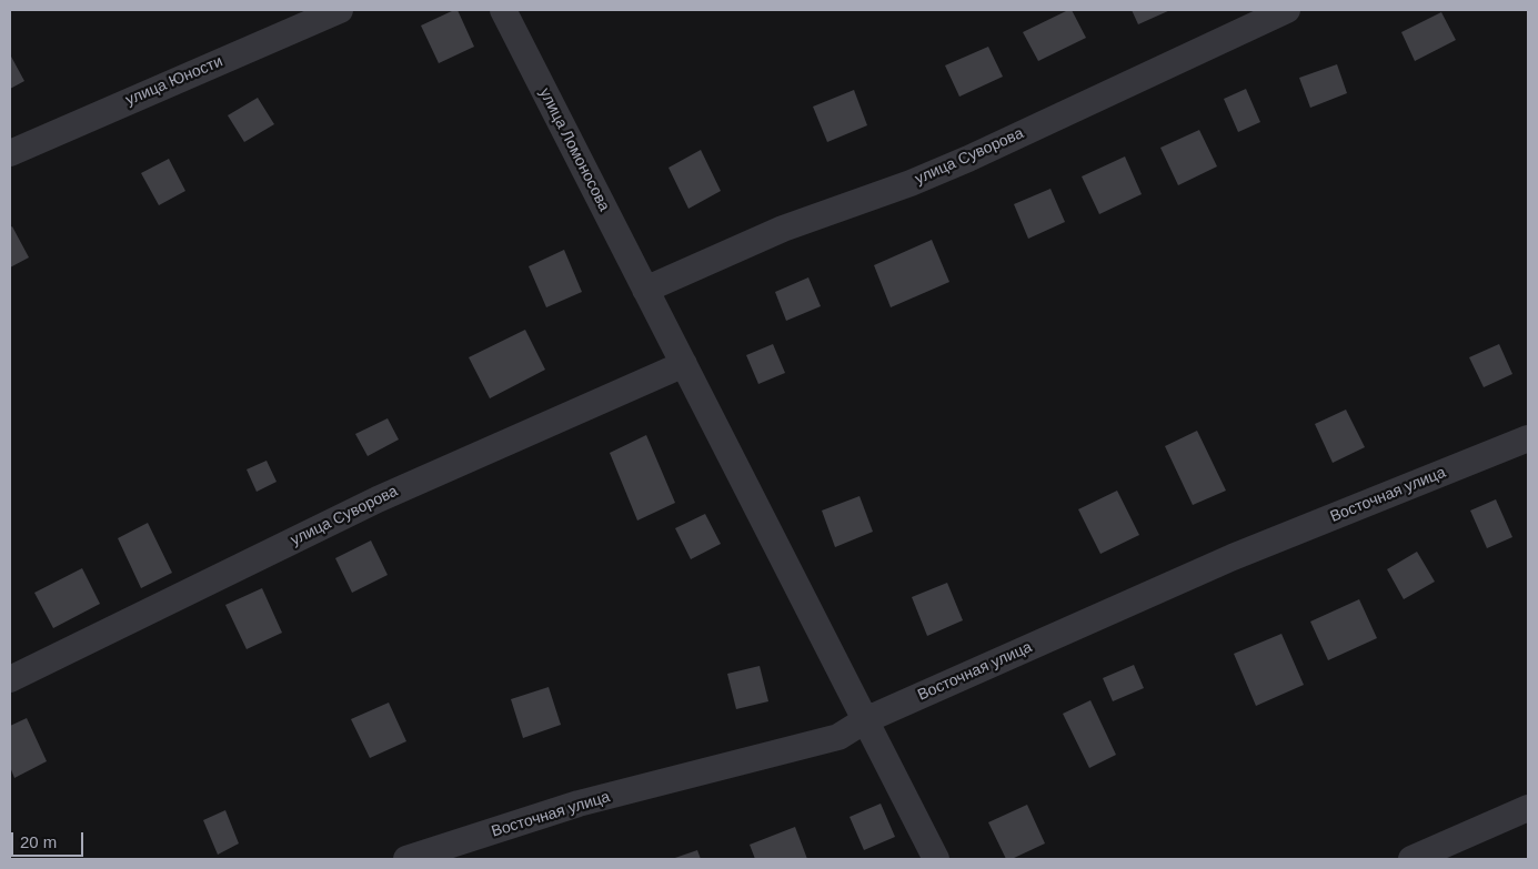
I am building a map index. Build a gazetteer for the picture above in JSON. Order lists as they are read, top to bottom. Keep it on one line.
{"streets":{"street":["улица Юности","улица Ломоносова","улица Суворова","Восточная улица"]},"crossings":[["улица Ломоносова","улица Суворова"],["улица Ломоносова","Восточная улица"]],"scale_bar":"20 m"}
